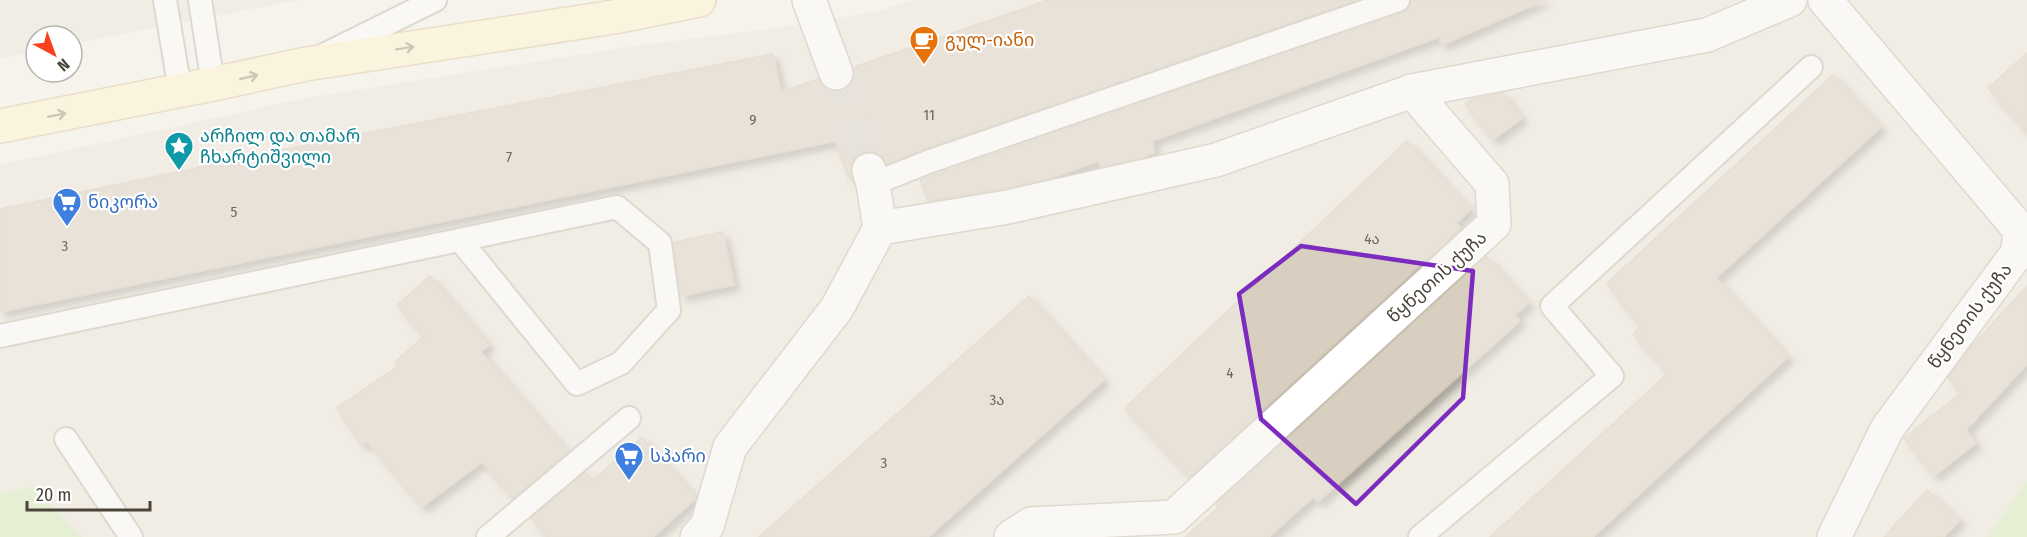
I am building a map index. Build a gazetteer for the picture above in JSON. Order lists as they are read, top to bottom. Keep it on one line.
{"streets":{"street":["წყნეთის ქუჩა"]},"places":{"cafe":["გულ-იანი"],"place":["არჩილ და თამარ ჩხარტიშვილი"],"supermarket":["ნიკორა","სპარი"]},"house_numbers":["11","9","7","5","4ა","3","4","3ა","3"],"scale_bar":"20 m","north":"bottom right"}
